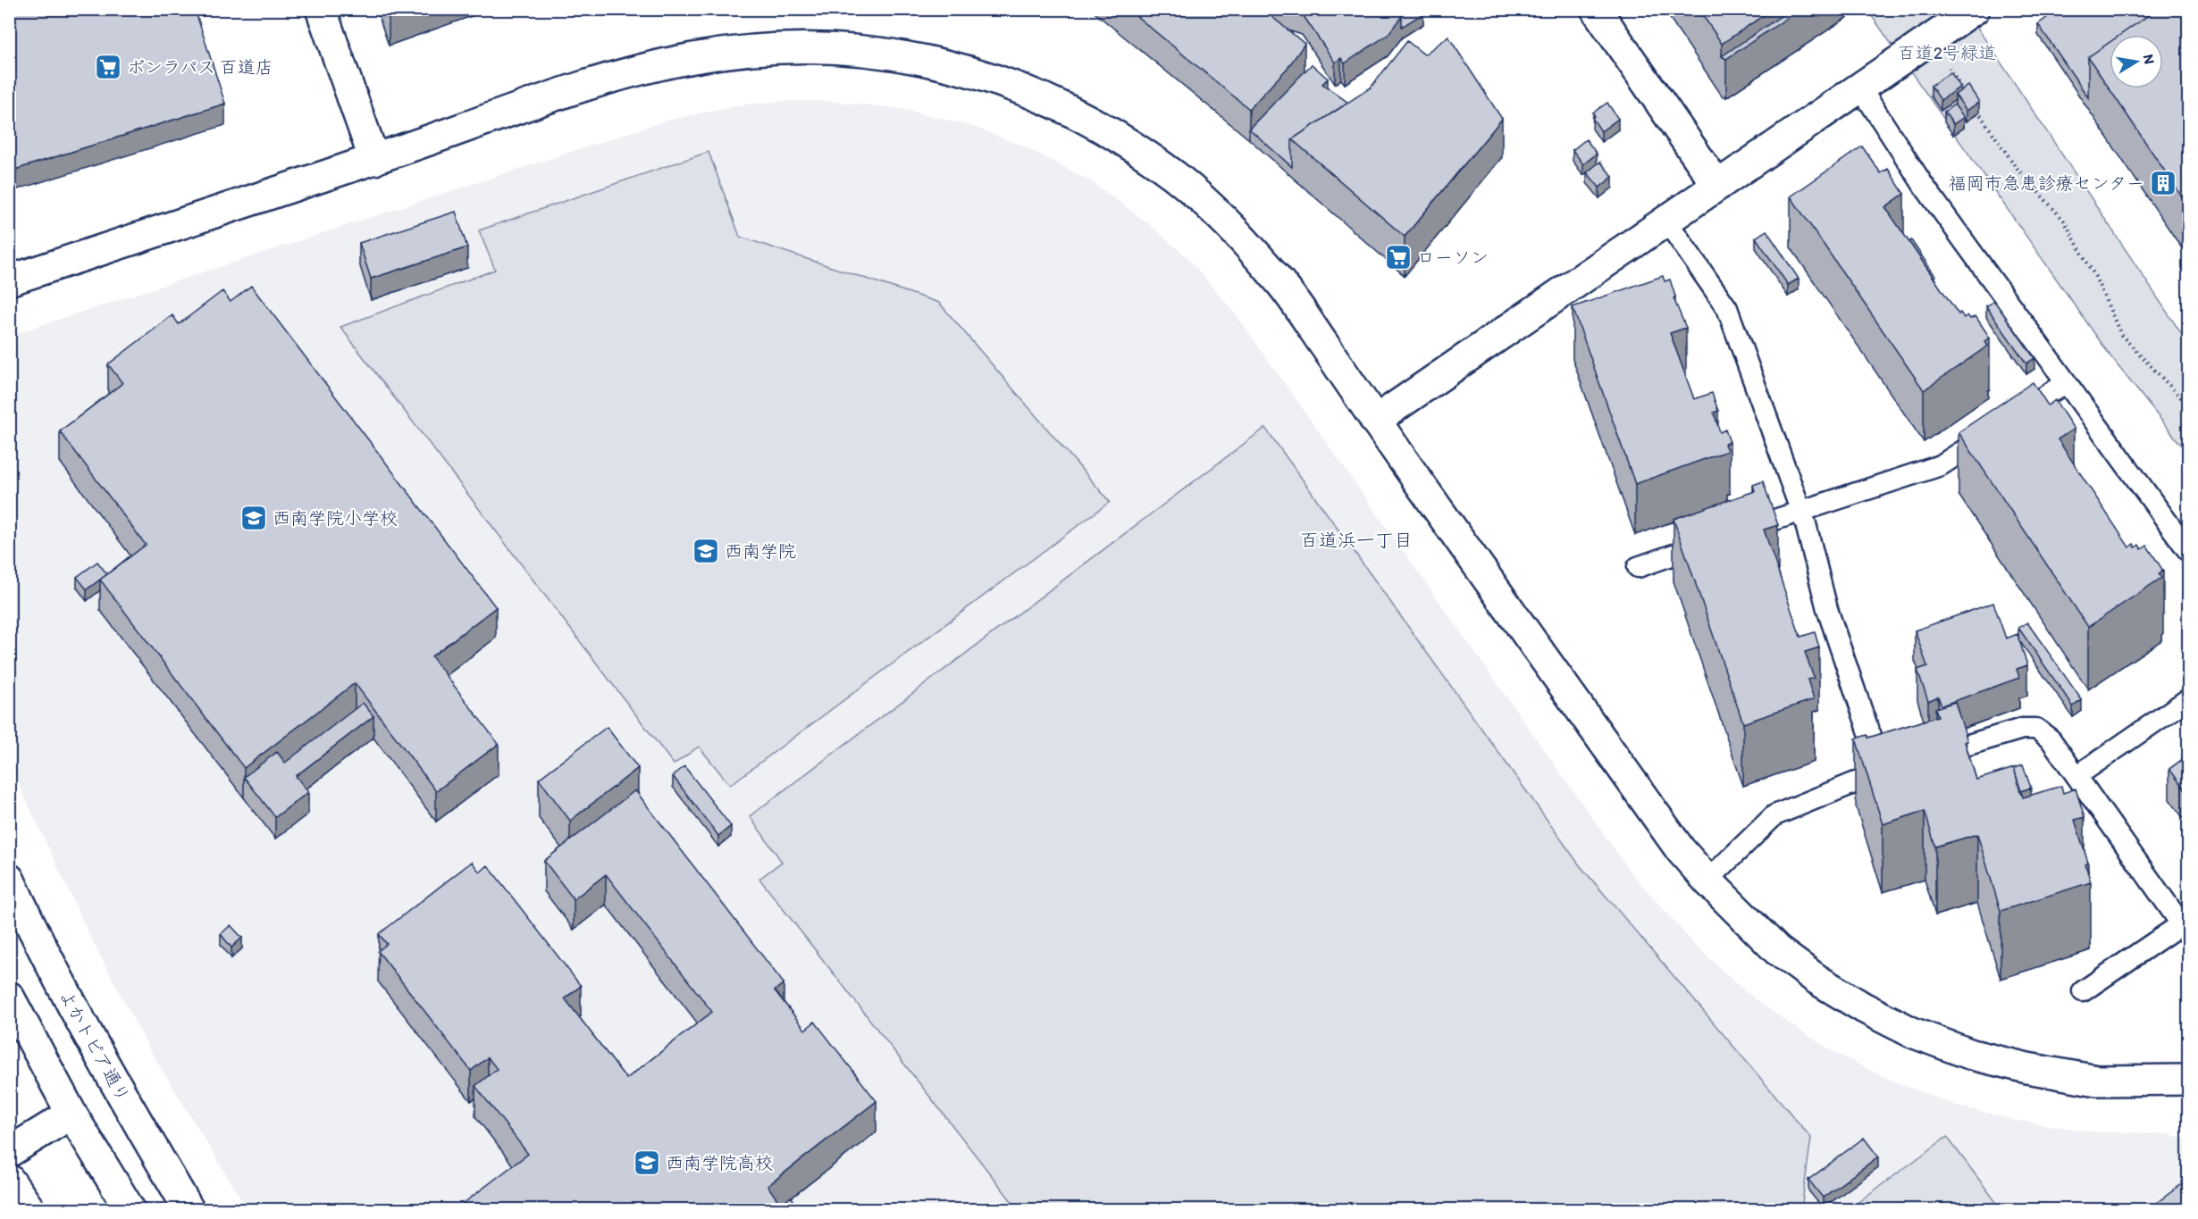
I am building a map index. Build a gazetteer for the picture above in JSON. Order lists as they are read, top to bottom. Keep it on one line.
{"streets":{"street":["よかトピア通り"]},"districts":["百道浜一丁目"],"parks":["百道2号緑道"],"places":{"supermarket":["ボンラパス 百道店","ローソン"],"building":["福岡市急患診療センター"],"school or university":["西南学院小学校","西南学院","西南学院高校"]},"north":"right"}
